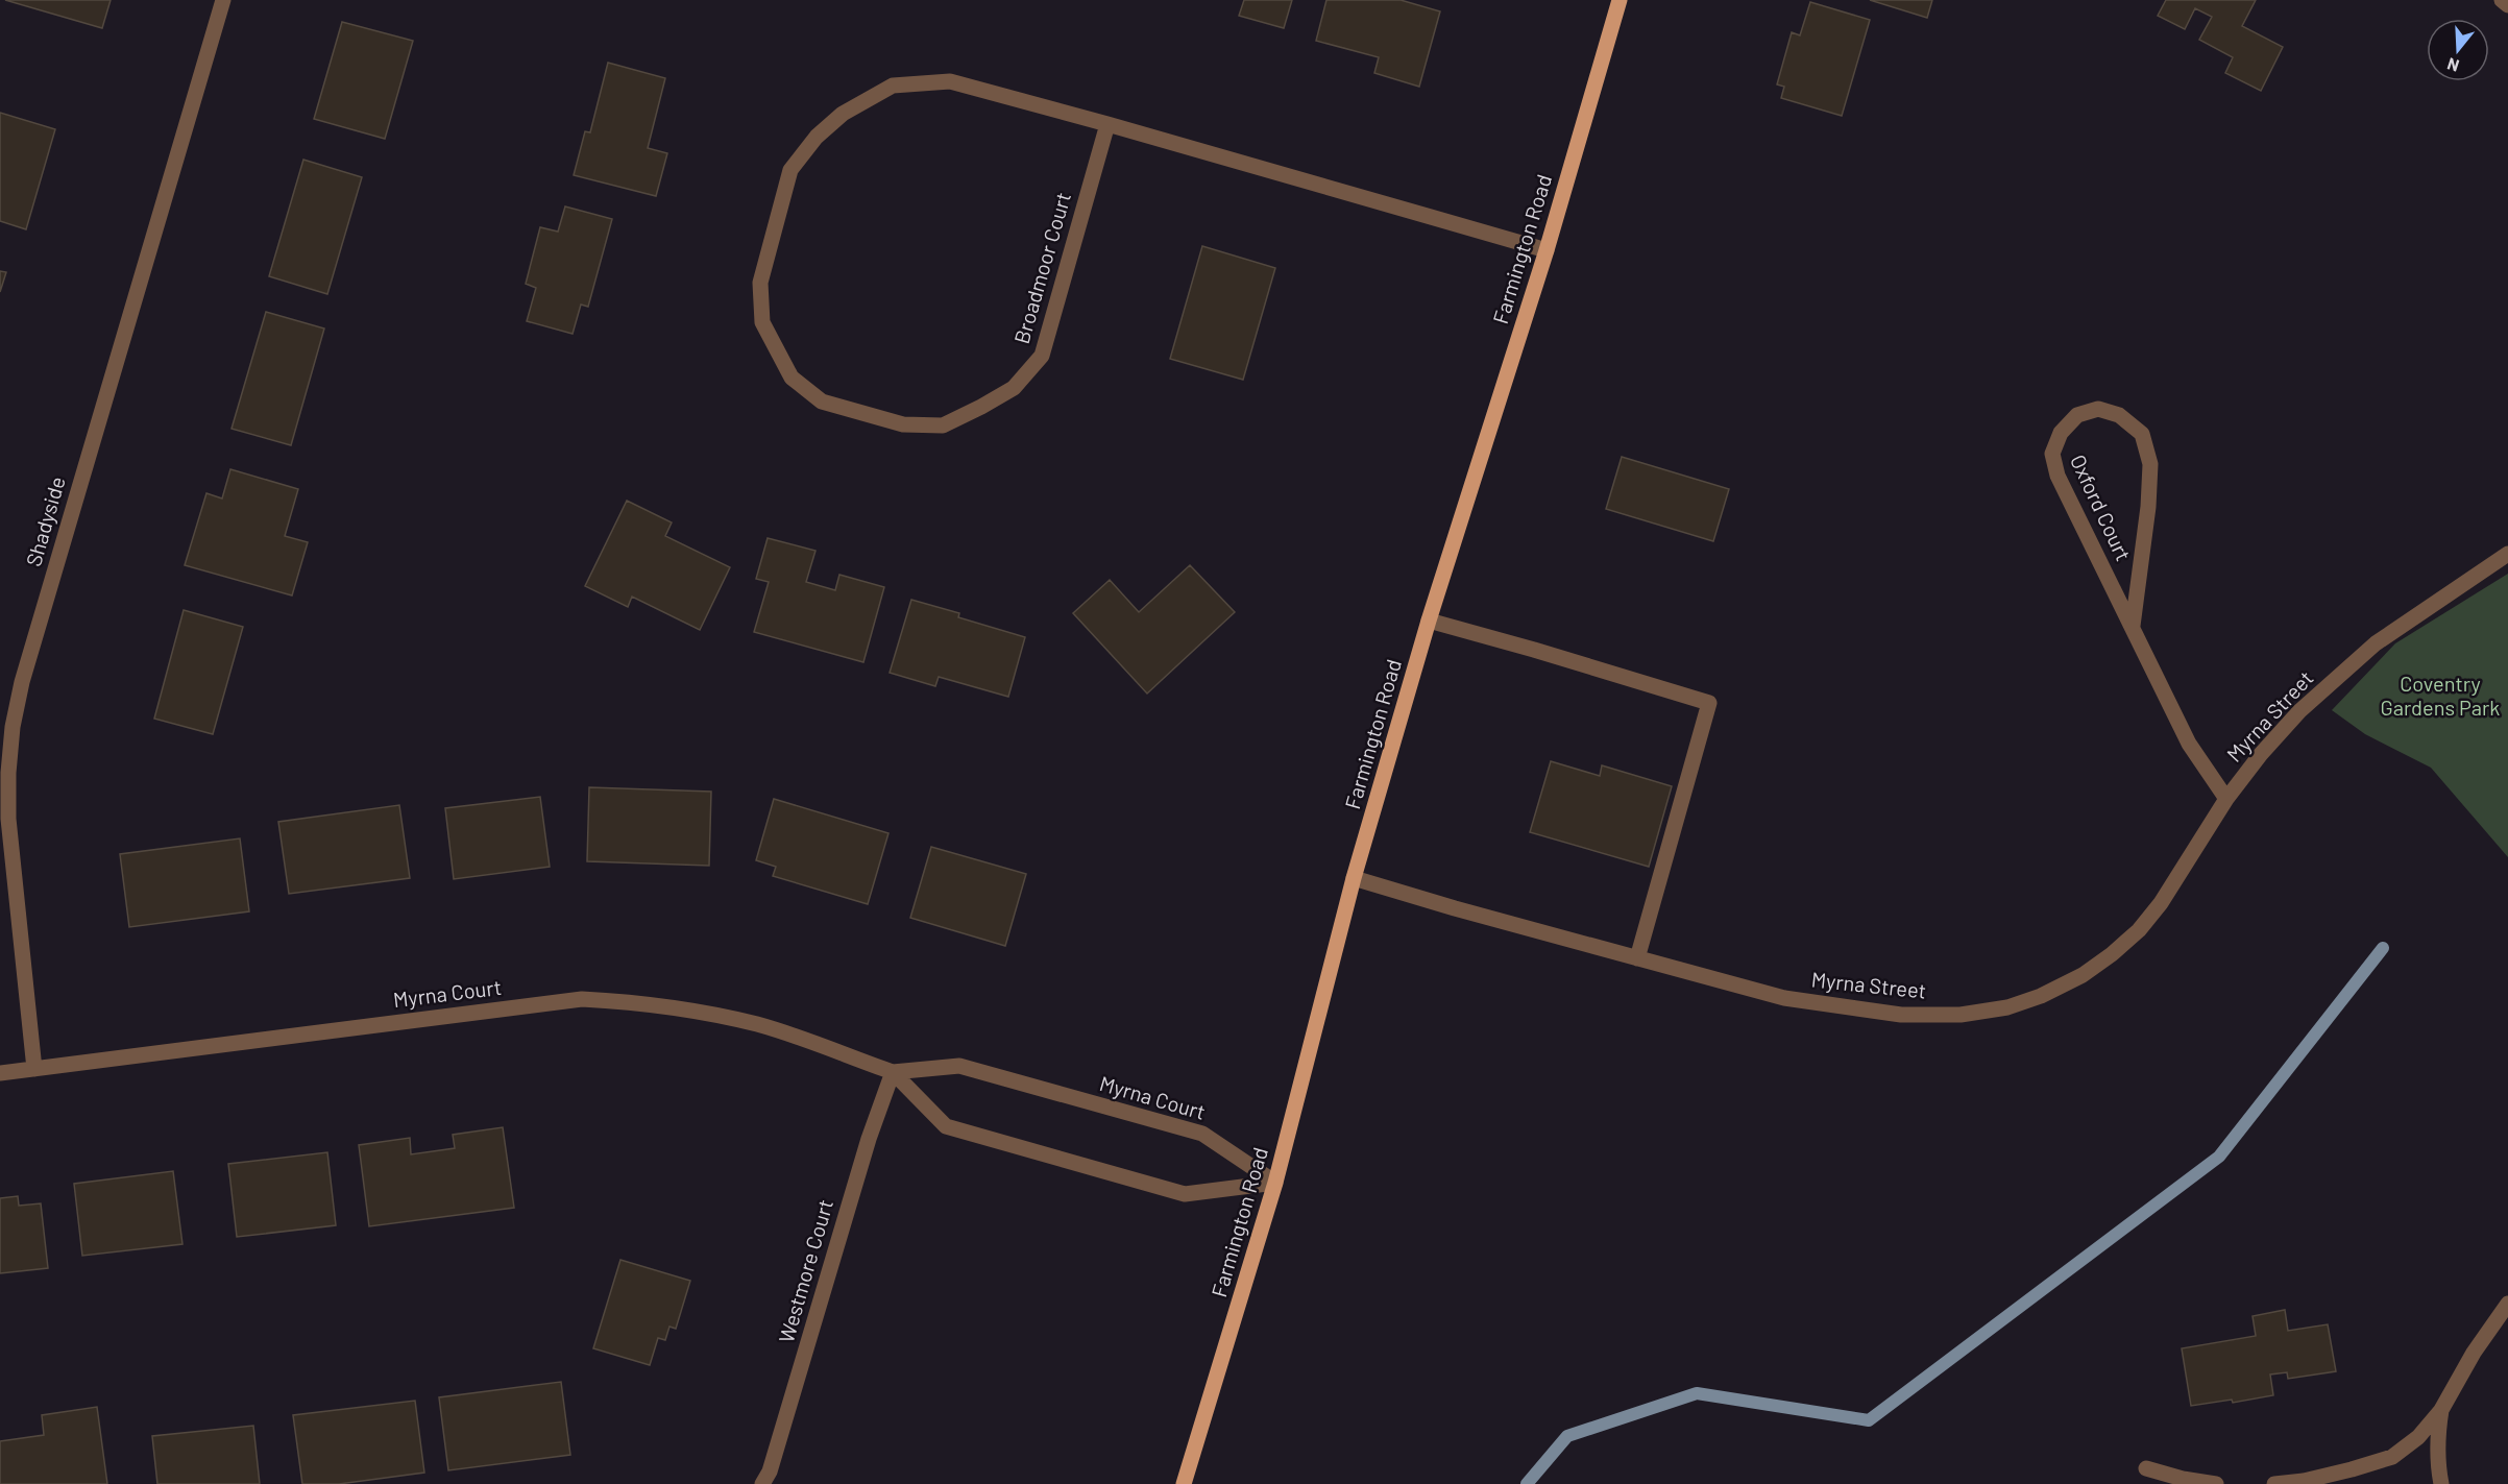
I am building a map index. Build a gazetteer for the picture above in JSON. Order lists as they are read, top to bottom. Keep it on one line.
{"streets":{"main road":["Farmington Road"],"street":["Broadmoor Court","Oxford Court","Shadyside","Myrna Street","Myrna Court","Westmore Court"]},"crossings":[["Farmington Road","Broadmoor Court"],["Farmington Road","Myrna Street"],["Farmington Road","Myrna Court"],["Oxford Court","Myrna Street"],["Shadyside","Myrna Court"],["Myrna Court","Westmore Court"]],"parks":["Coventry Gardens Park"],"north":"bottom"}
